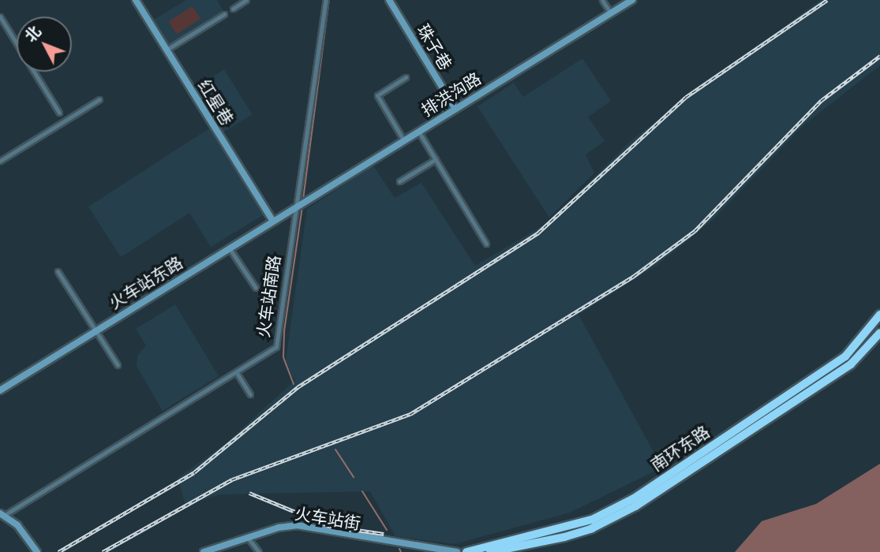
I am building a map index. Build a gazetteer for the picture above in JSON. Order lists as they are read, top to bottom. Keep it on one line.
{"streets":{"highway":["南环东路"],"main road":["珠子巷","排洪沟路","红星巷","火车站东路","火车站南路","火车站街"]},"crossings":[["珠子巷","排洪沟路"],["排洪沟路","火车站东路"],["红星巷","火车站东路"],["火车站东路","火车站南路"]],"north":"top left"}
